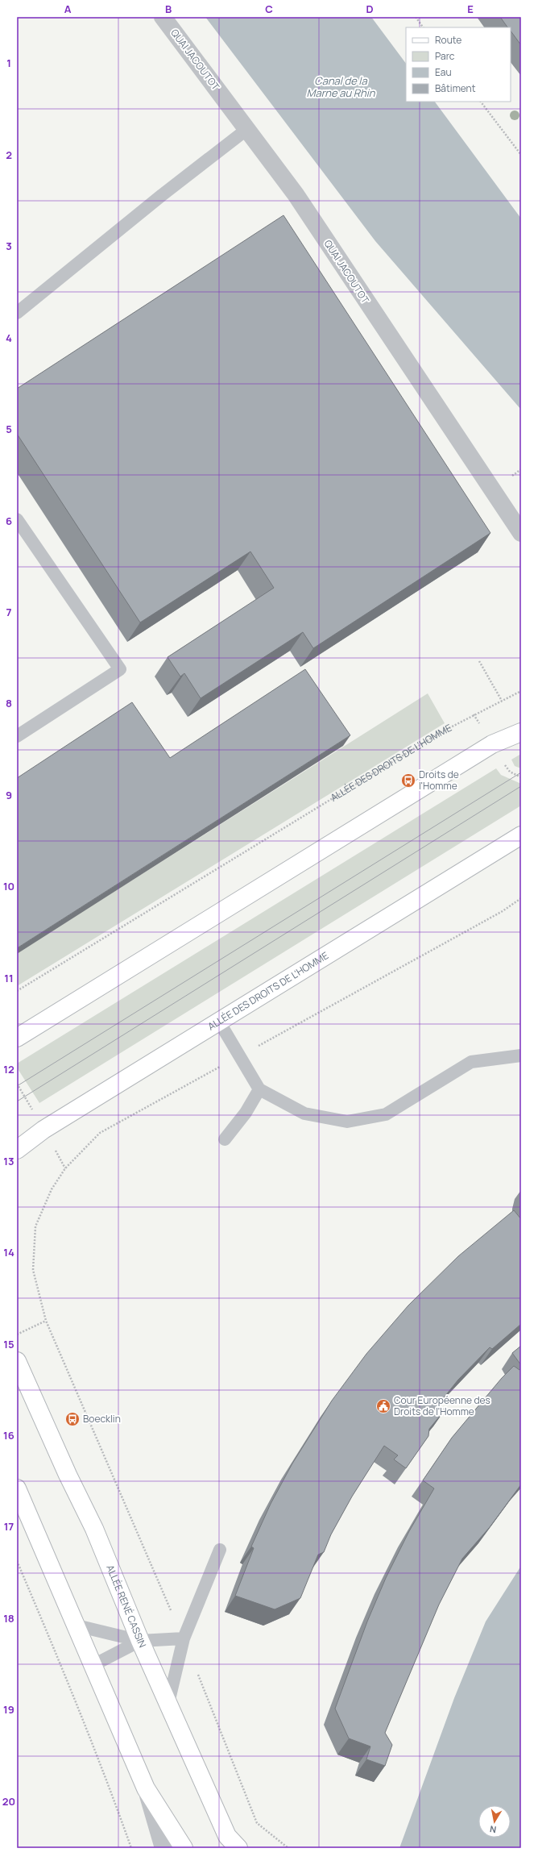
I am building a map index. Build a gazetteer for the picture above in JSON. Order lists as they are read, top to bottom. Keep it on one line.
{"streets":{"main road":["ALLÉE DES DROITS DE L'HOMME","ALLÉE RENÉ CASSIN"],"street":["QUAI JACOUTOT"]},"water":["Canal de la Marne au Rhin"],"places":{"bus stop":["Droits de l'Homme","Boecklin"],"public building":["Cour Européenne des Droits de l'Homme"]},"legend":["Route","Parc","Eau","Bâtiment"],"north":"bottom","grid":{"columns":["A","B","C","D","E"],"rows":["1","2","3","4","5","6","7","8","9","10","11","12","13","14","15","16","17","18","19","20"]}}
